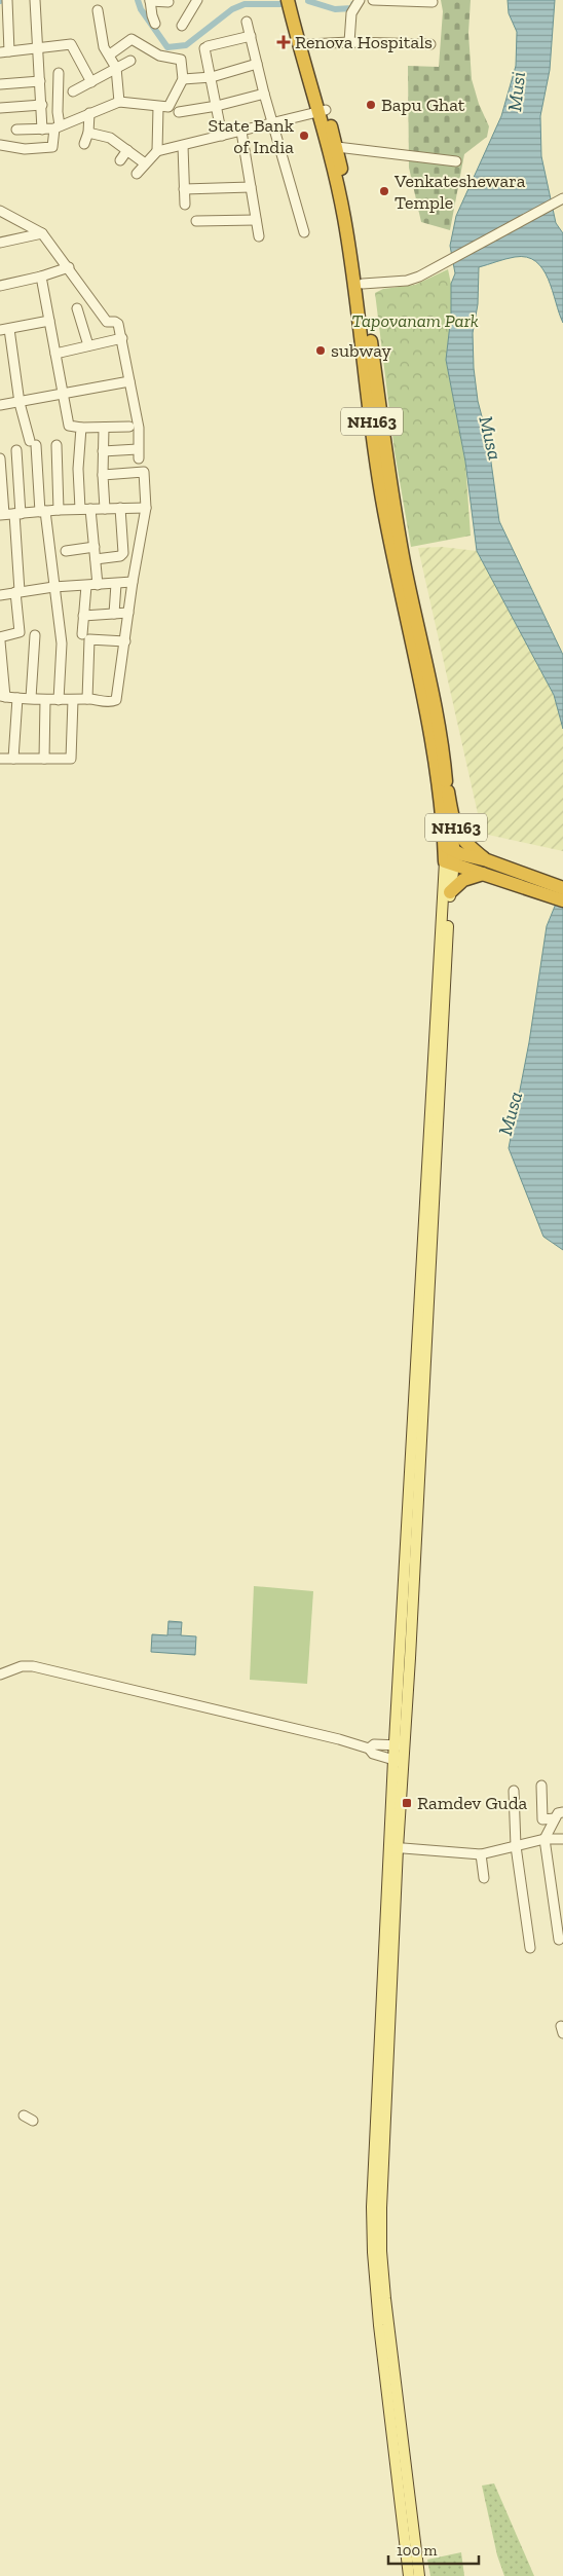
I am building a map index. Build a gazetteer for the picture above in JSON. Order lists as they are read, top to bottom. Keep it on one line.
{"streets":{"highway":["NH163"]},"water":["Musi","Musa"],"parks":["Tapovanam Park"],"places":{"health":["Renova Hospitals"],"other":["Bapu Ghat","State Bank of India","Venkateshewara Temple","subway"],"transit":["Ramdev Guda"]},"scale_bar":"100 m"}
